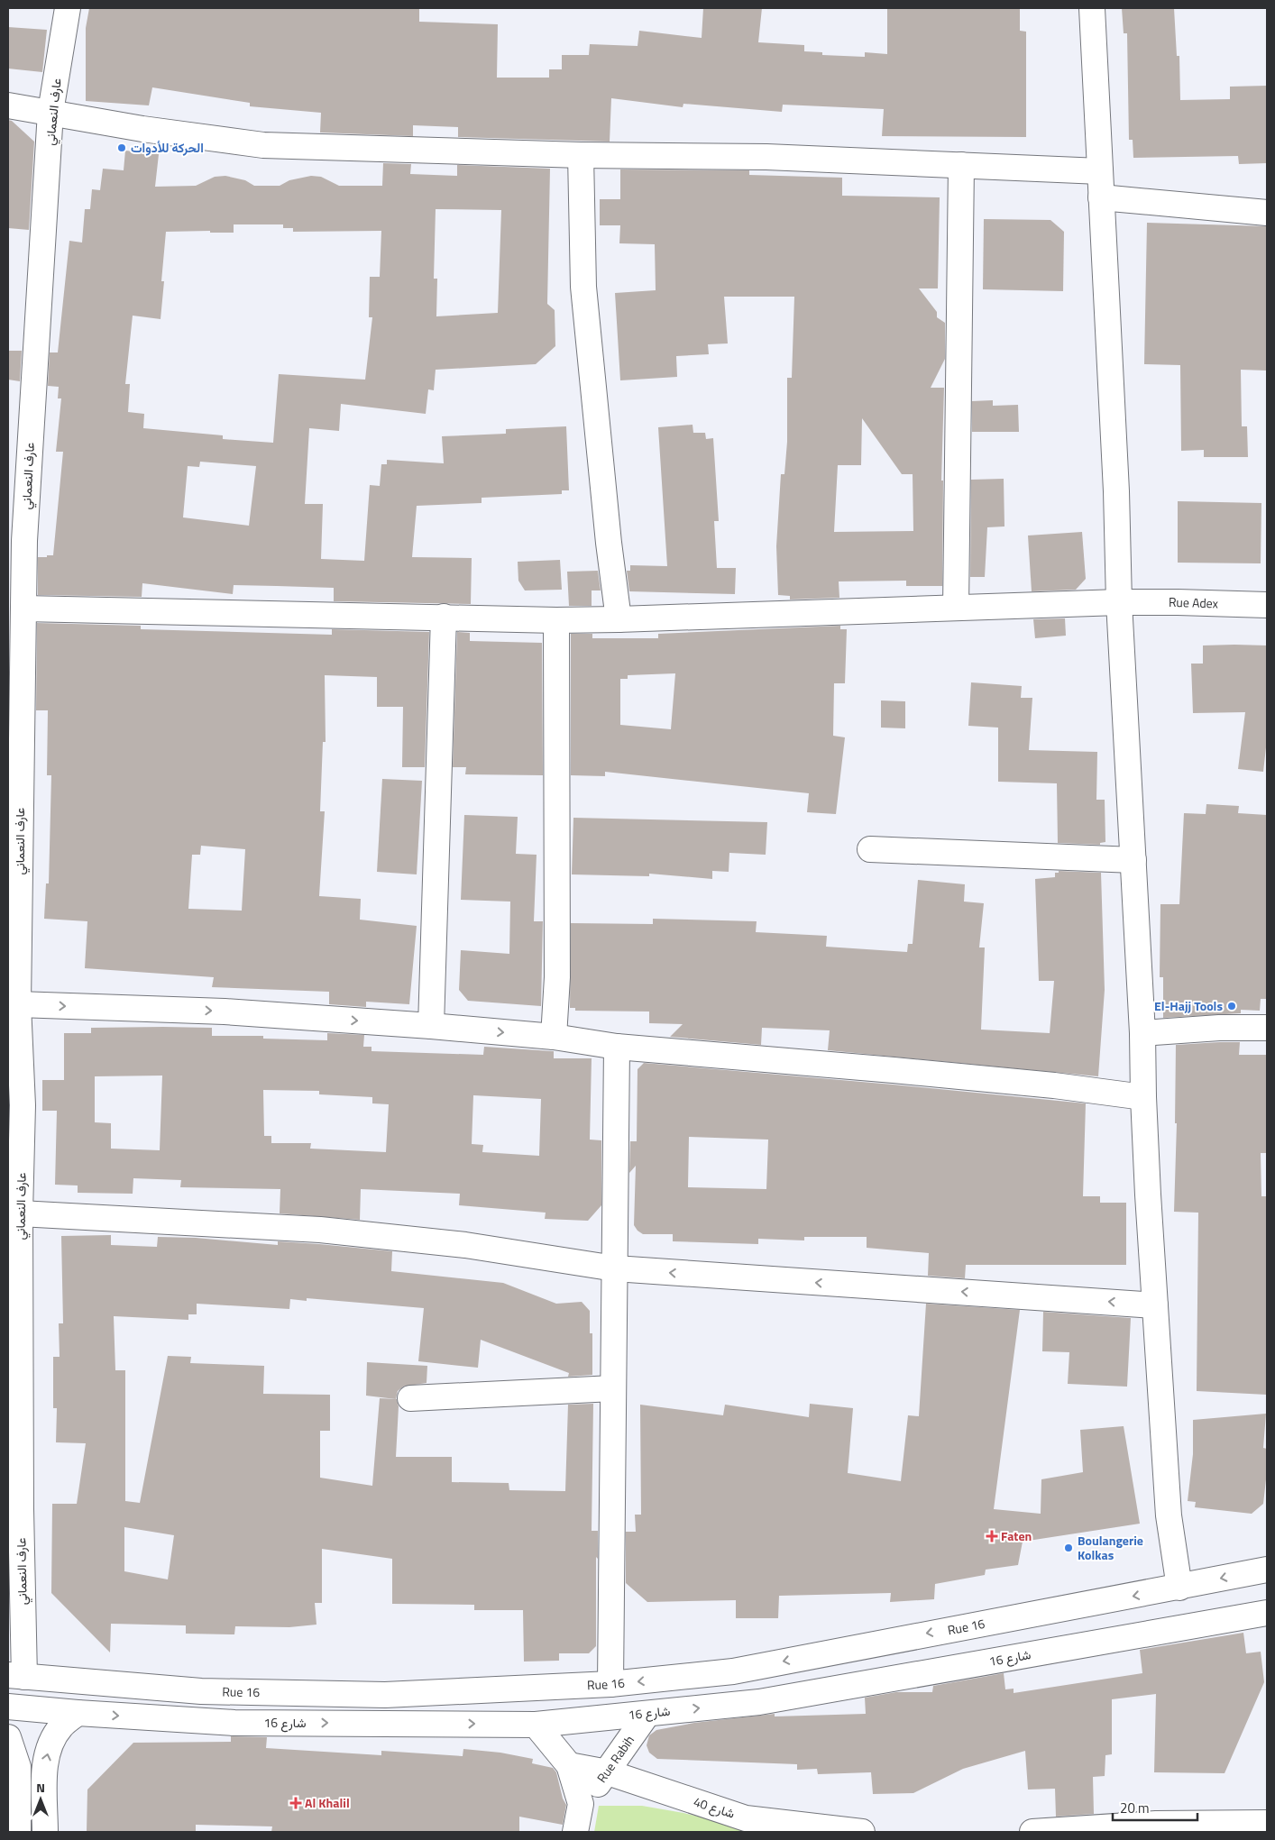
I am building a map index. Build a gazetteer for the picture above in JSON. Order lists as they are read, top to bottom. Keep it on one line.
{"streets":{"street":["عارف النعماني","Rue Adex","Rue 16","شارع 16","Rue Rabih","شارع 40"]},"crossings":[["عارف النعماني","Rue Adex"],["عارف النعماني","Rue 16"],["شارع 16","Rue Rabih"],["Rue Rabih","شارع 40"]],"one_way":["Rue 16","شارع 16"],"places":{"other":["الحركة للأدوات","El-Hajj Tools","Boulangerie Kolkas"],"health":["Faten","Al Khalil"]},"scale_bar":"20 m","north":"top"}
